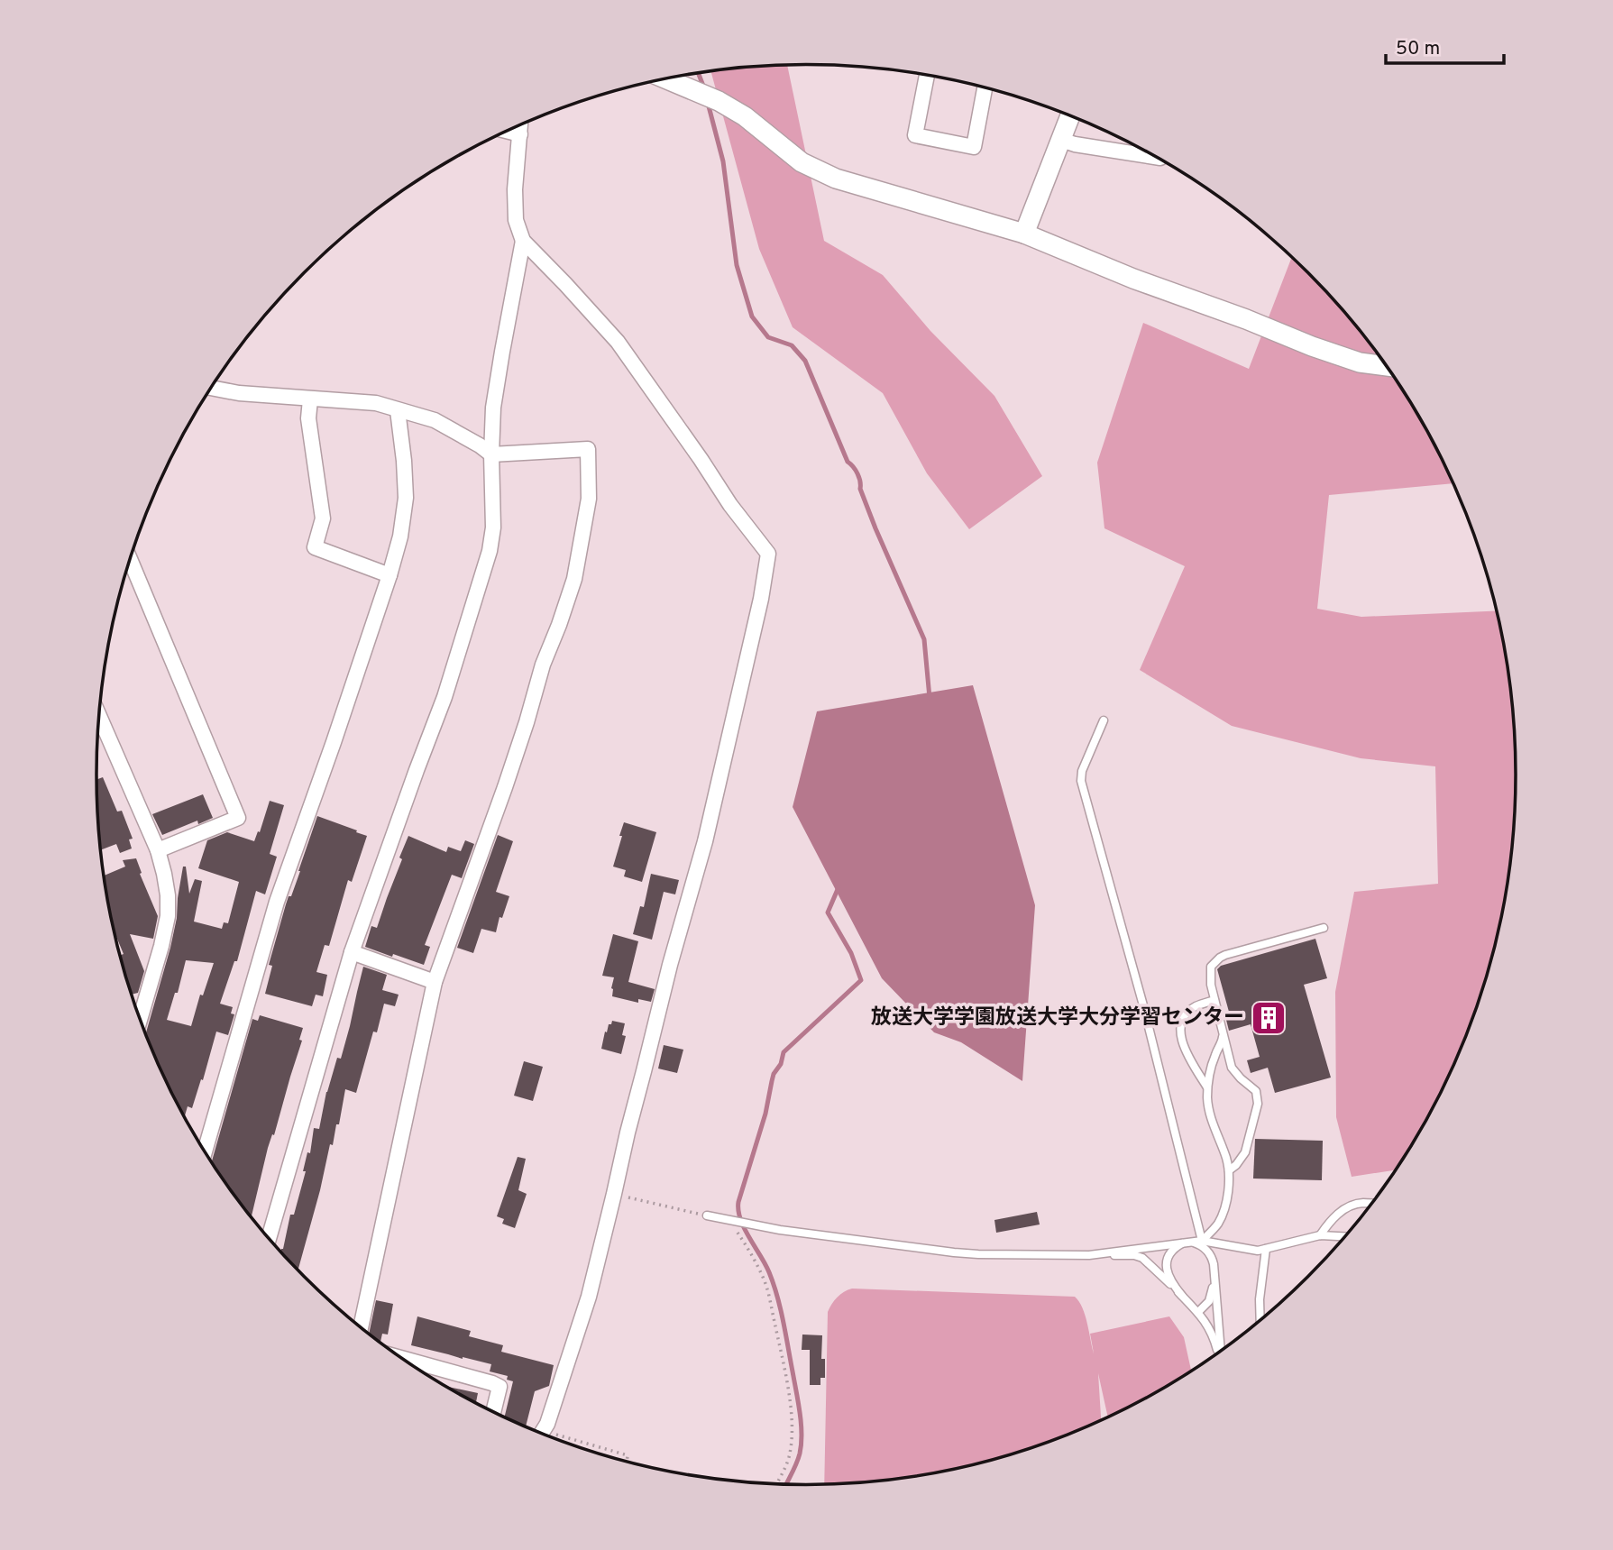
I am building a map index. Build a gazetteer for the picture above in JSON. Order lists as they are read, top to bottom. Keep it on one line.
{"places":{"building":["放送大学学園放送大学大分学習センター"]},"scale_bar":"50 m"}
